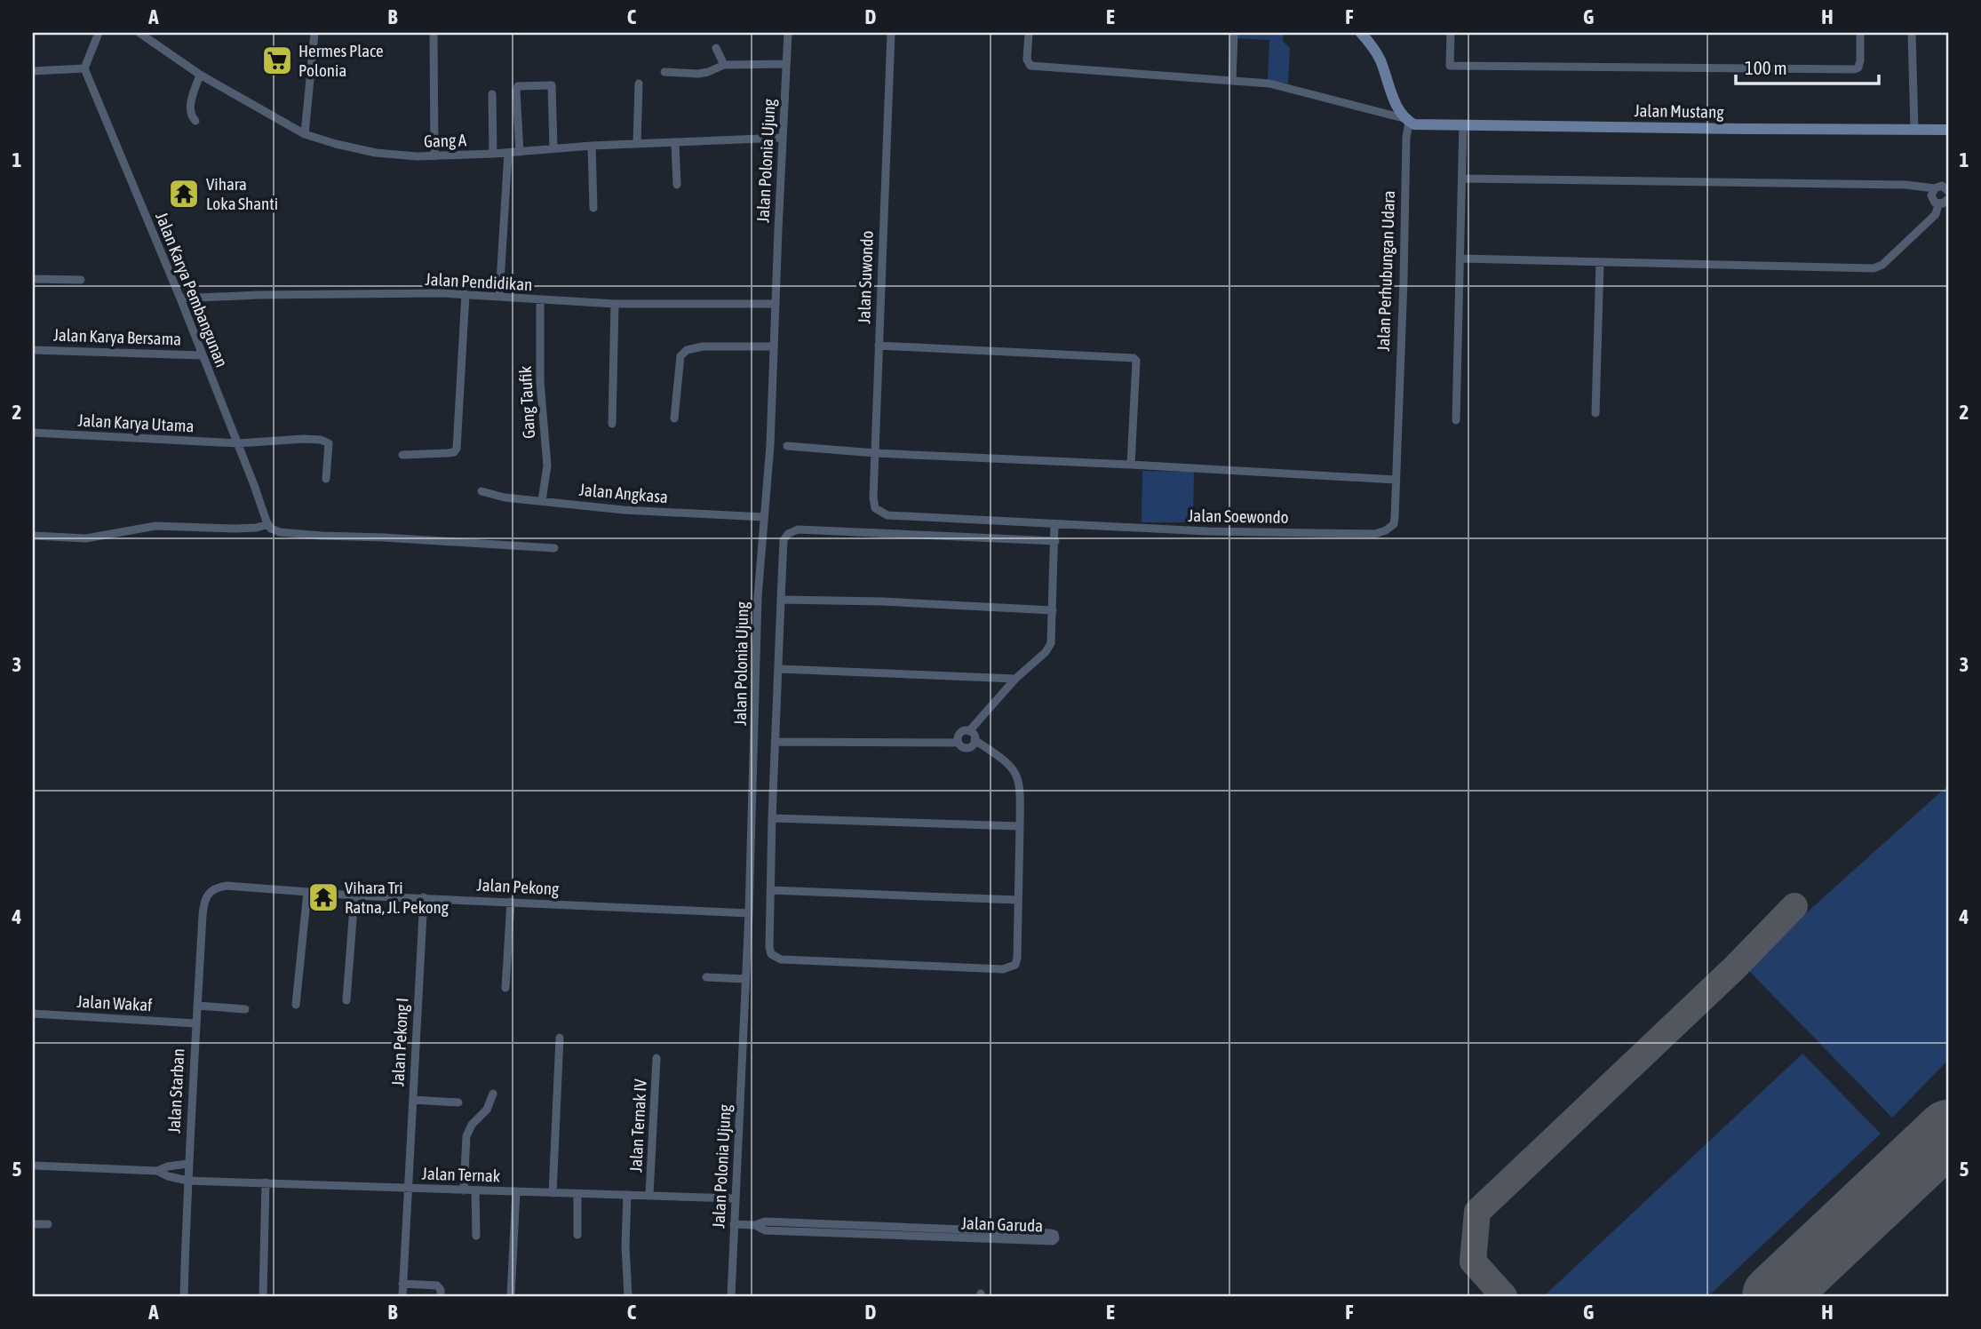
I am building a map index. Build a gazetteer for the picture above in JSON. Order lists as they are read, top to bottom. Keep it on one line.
{"streets":{"main road":["Jalan Mustang","Jalan Perhubungan Udara"],"street":["Gang A","Jalan Polonia Ujung","Jalan Suwondo","Jalan Pendidikan","Jalan Karya Pembangunan","Jalan Karya Bersama","Gang Taufik","Jalan Karya Utama","Jalan Angkasa","Jalan Soewondo","Jalan Pekong","Jalan Wakaf","Jalan Pekong I","Jalan Starban","Jalan Ternak IV","Jalan Ternak","Jalan Garuda"]},"crossings":[["Jalan Mustang","Jalan Perhubungan Udara"],["Gang A","Jalan Polonia Ujung"],["Jalan Polonia Ujung","Jalan Pendidikan"],["Jalan Polonia Ujung","Jalan Angkasa"],["Jalan Polonia Ujung","Jalan Pekong"],["Jalan Polonia Ujung","Jalan Ternak"],["Jalan Polonia Ujung","Jalan Garuda"],["Jalan Perhubungan Udara","Jalan Soewondo"],["Jalan Suwondo","Jalan Soewondo"],["Jalan Pendidikan","Jalan Karya Pembangunan"],["Jalan Pendidikan","Gang Taufik"],["Jalan Karya Pembangunan","Jalan Karya Bersama"],["Jalan Karya Pembangunan","Jalan Karya Utama"],["Gang Taufik","Jalan Angkasa"],["Jalan Pekong","Jalan Pekong I"],["Jalan Pekong","Jalan Starban"],["Jalan Wakaf","Jalan Starban"],["Jalan Pekong I","Jalan Ternak"],["Jalan Starban","Jalan Ternak"],["Jalan Ternak IV","Jalan Ternak"]],"places":{"supermarket":["Hermes Place Polonia"],"temple":["Vihara Loka Shanti","Vihara Tri Ratna, Jl. Pekong"]},"scale_bar":"100 m","grid":{"columns":["A","B","C","D","E","F","G","H"],"rows":["1","2","3","4","5"]}}
